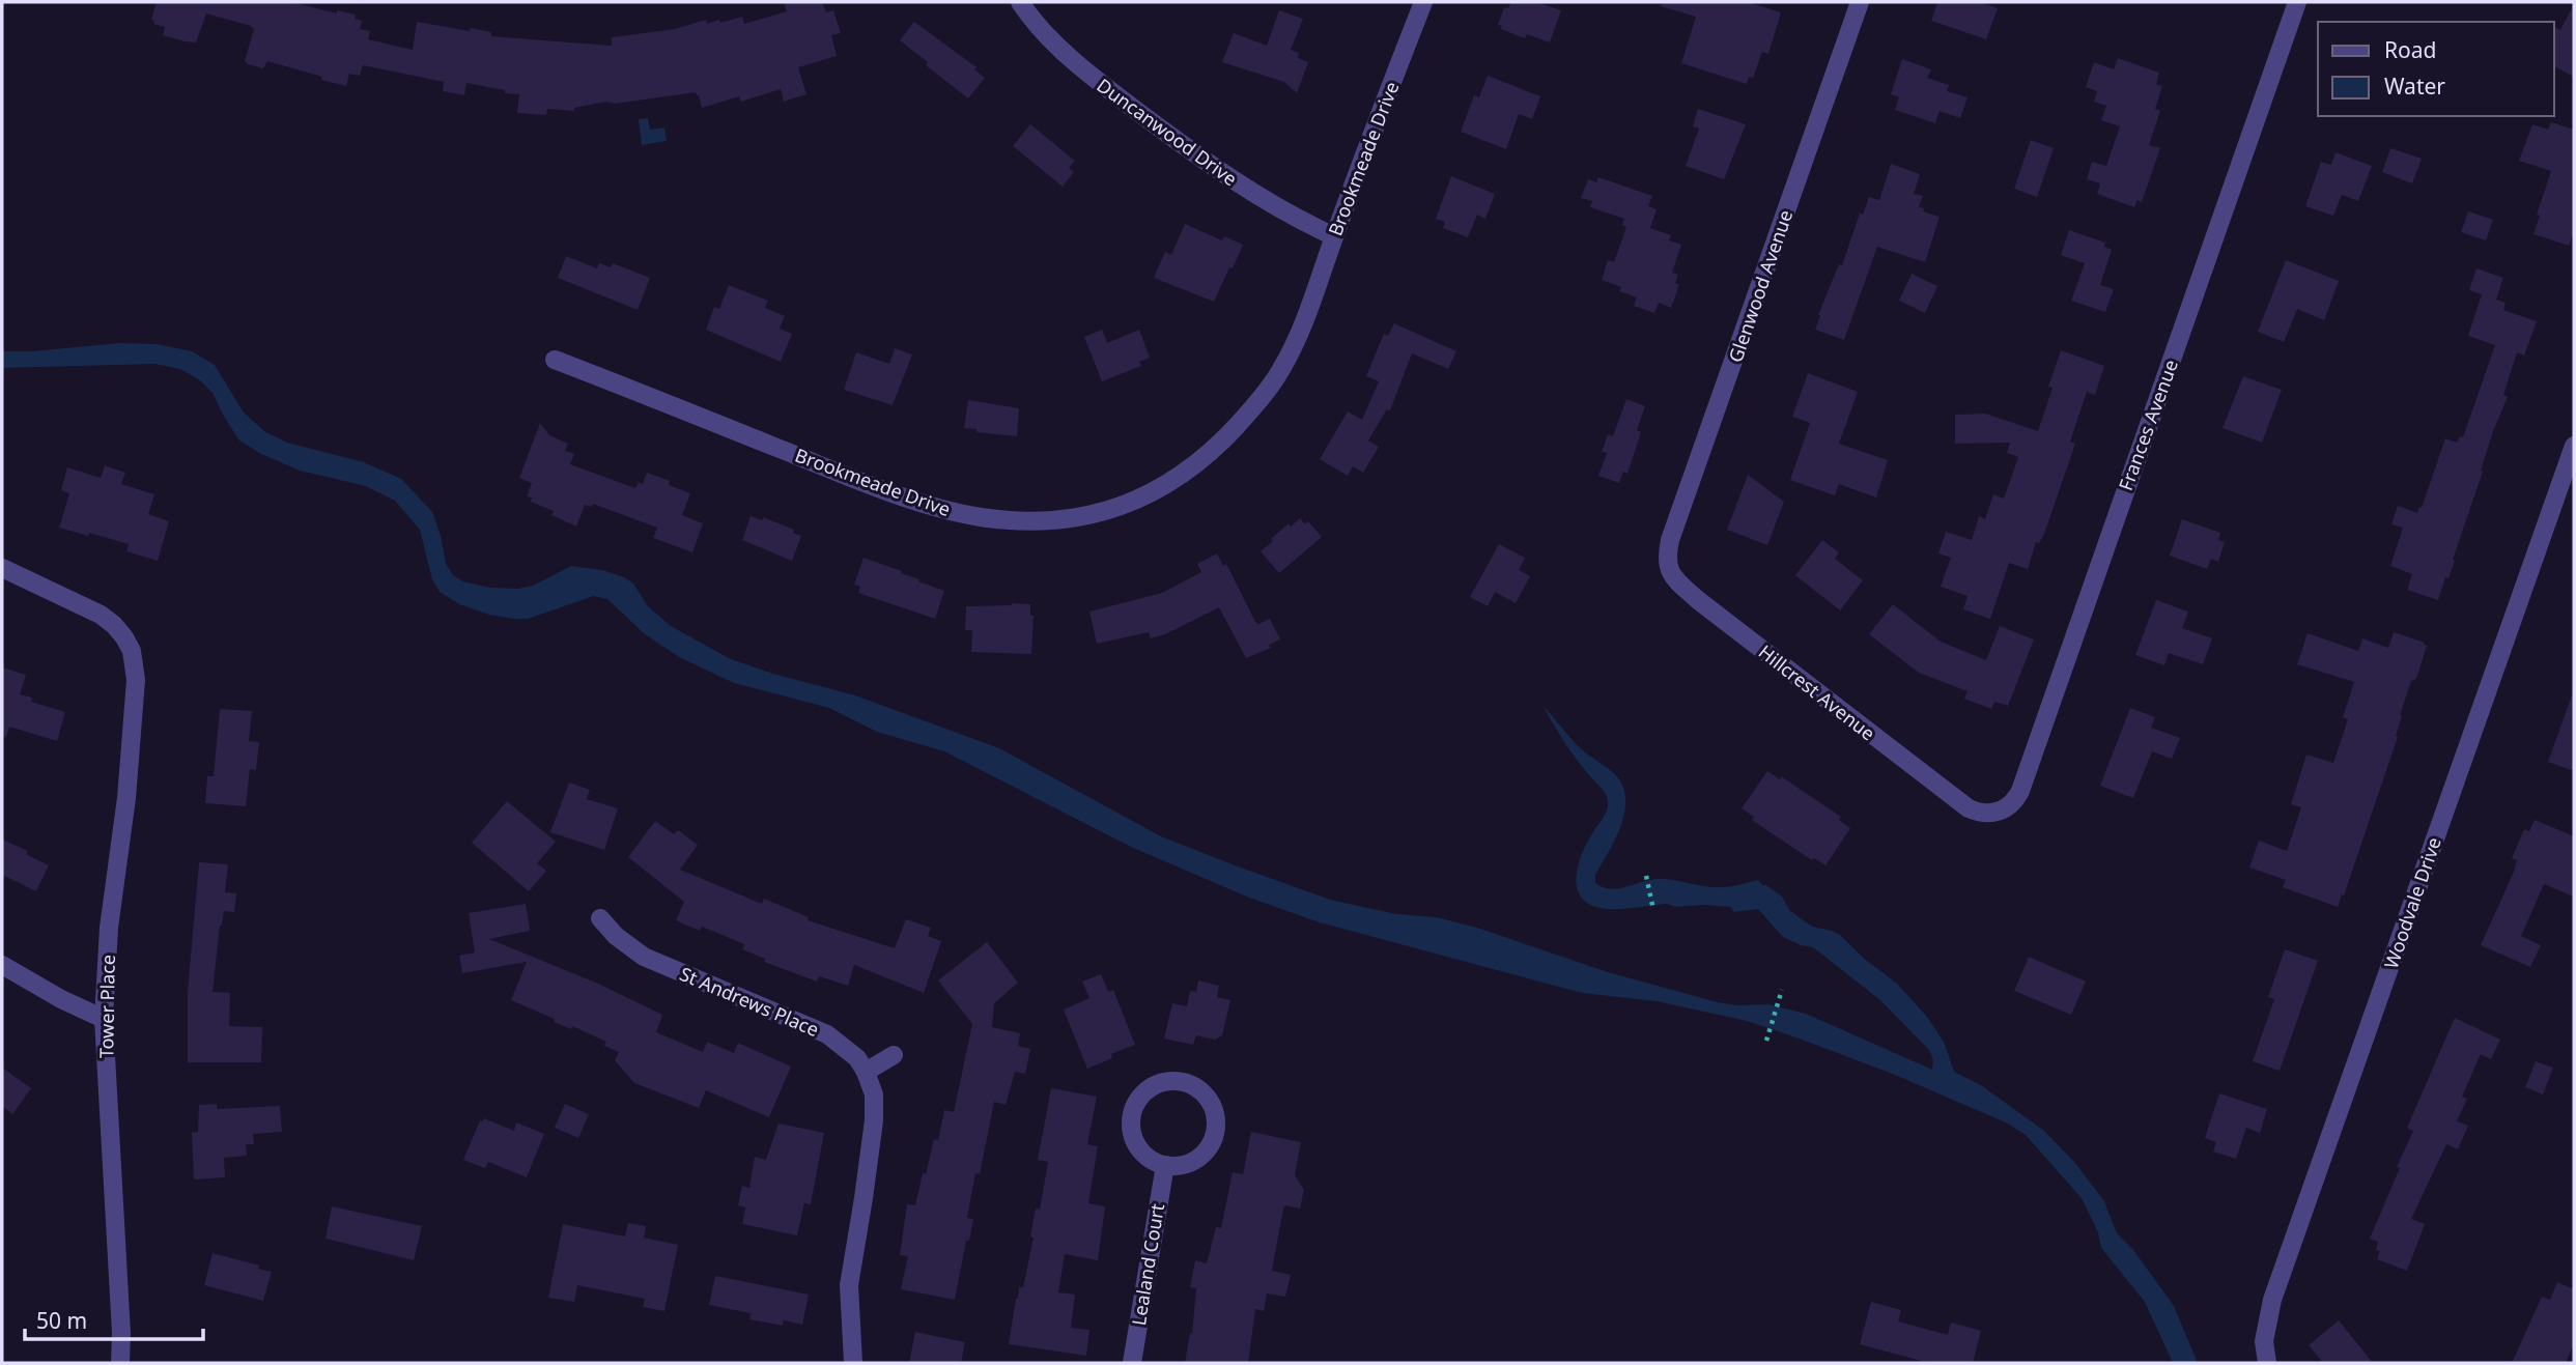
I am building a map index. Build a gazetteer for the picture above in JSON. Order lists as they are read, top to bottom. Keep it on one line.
{"streets":{"street":["Duncanwood Drive","Brookmeade Drive","Glenwood Avenue","Frances Avenue","Hillcrest Avenue","Woodvale Drive","St Andrews Place","Tower Place","Lealand Court"]},"crossings":[["Duncanwood Drive","Brookmeade Drive"],["Glenwood Avenue","Hillcrest Avenue"],["Frances Avenue","Hillcrest Avenue"]],"legend":["Road","Water"],"scale_bar":"50 m"}
